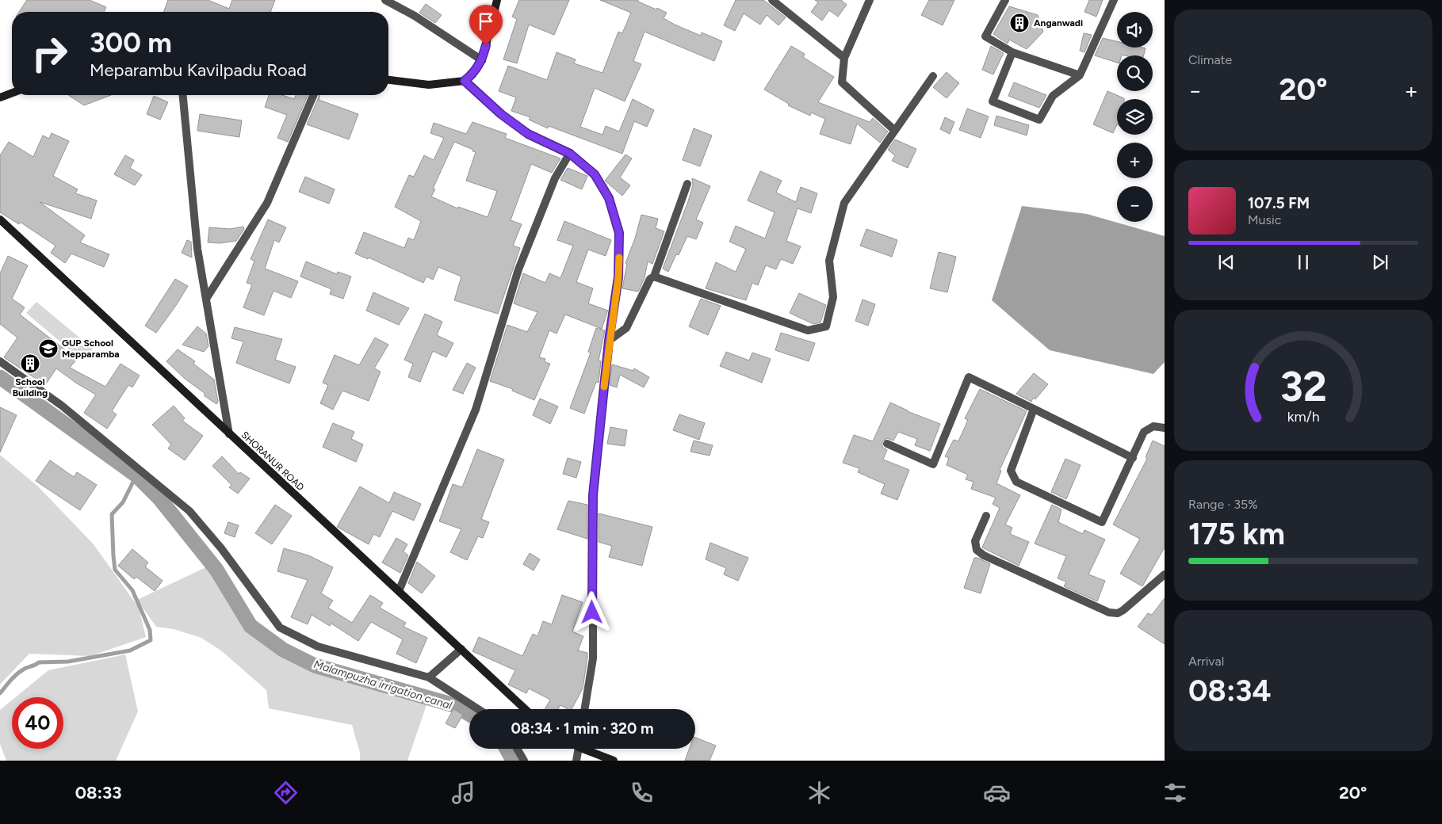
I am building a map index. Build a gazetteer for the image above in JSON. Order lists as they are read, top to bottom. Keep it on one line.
{"streets":{"main road":["SHORANUR ROAD"]},"water":["Malampuzha irrigation canal"],"places":{"building":["Anganwadi","School Building"],"school or university":["GUP School Mepparamba"]},"page":{"tile":["Climate",["Range · 35%","175 km"],["Arrival","08:34"]],"map_buttons":["+","−"],"turn":["300 m","Meparambu Kavilpadu Road"],"heat":["−","20°","+"],"song":["107.5 FM","Music"],"limit":"40","trip":"08:34 · 1 min · 320 m","tabs":["08:33","20°"],"gauge":["32","km/h"]}}
